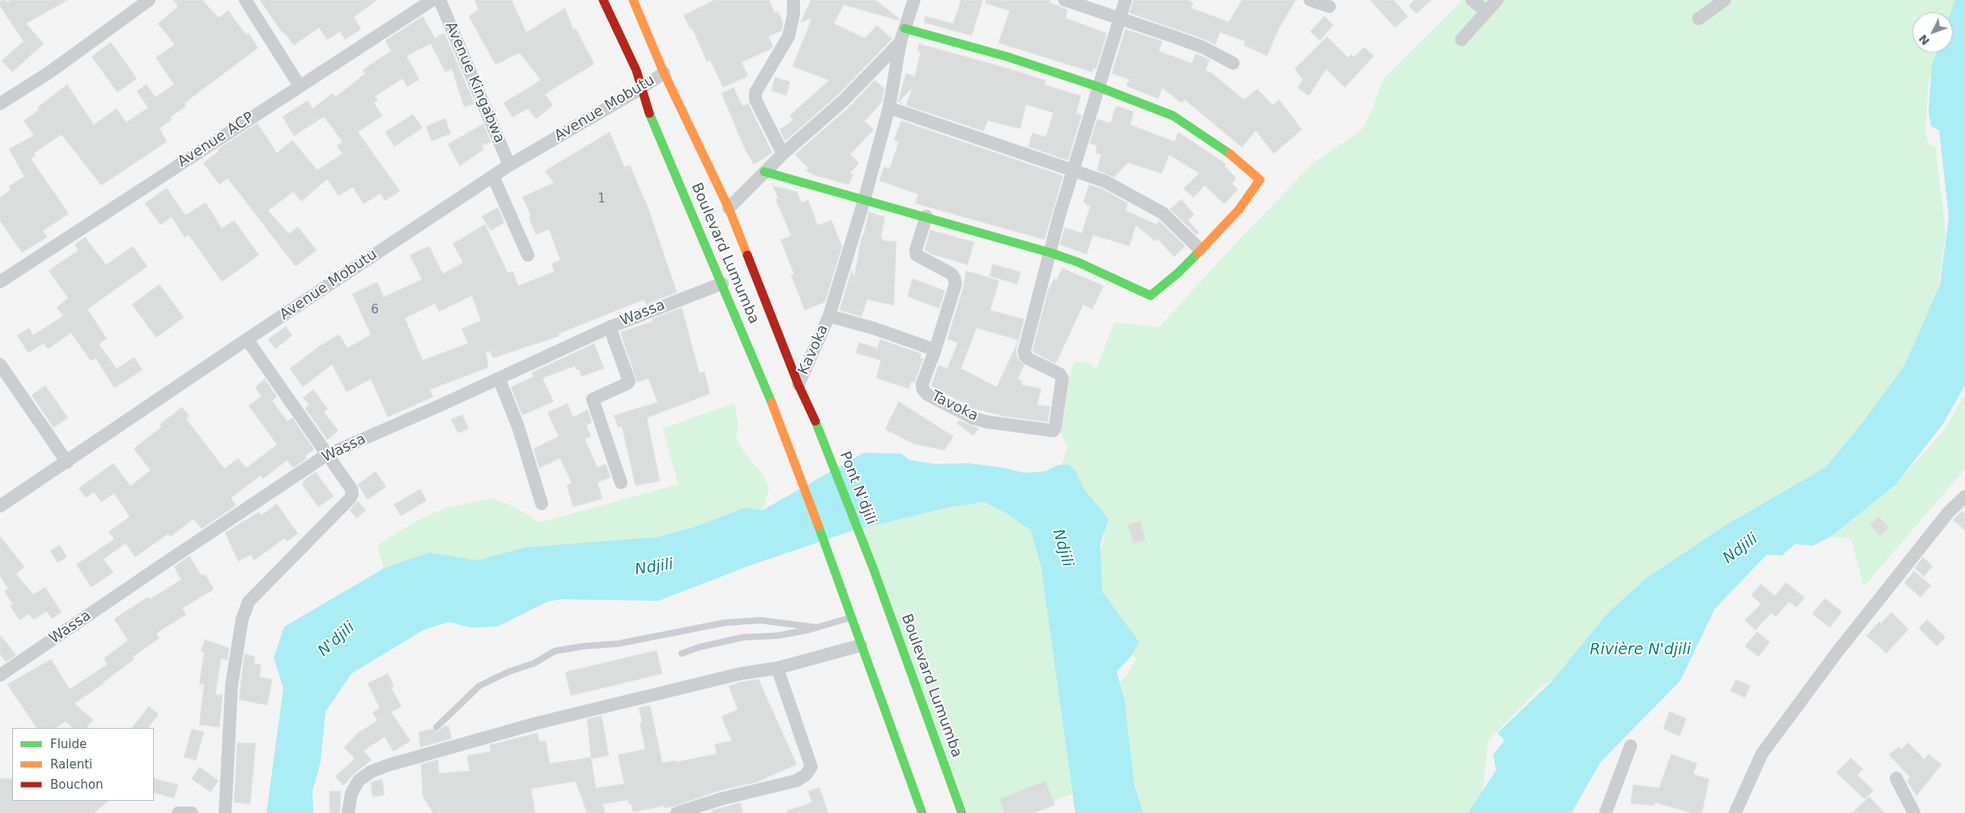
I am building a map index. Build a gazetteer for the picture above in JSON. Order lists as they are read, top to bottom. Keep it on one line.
{"streets":{"main road":["Boulevard Lumumba","Pont N'djili"],"street":["Avenue Kingabwa","Avenue Mobutu","Avenue ACP","Wassa","Kavoka","Tavoka"]},"crossings":[["Avenue Kingabwa","Avenue Mobutu"],["Avenue Mobutu","Boulevard Lumumba"],["Boulevard Lumumba","Wassa"],["Boulevard Lumumba","Kavoka"],["Boulevard Lumumba","Pont N'djili"]],"water":["Ndjili","N'djili","Rivière N'djili"],"house_numbers":["1","6"],"legend":["Fluide","Ralenti","Bouchon"],"north":"bottom left"}
